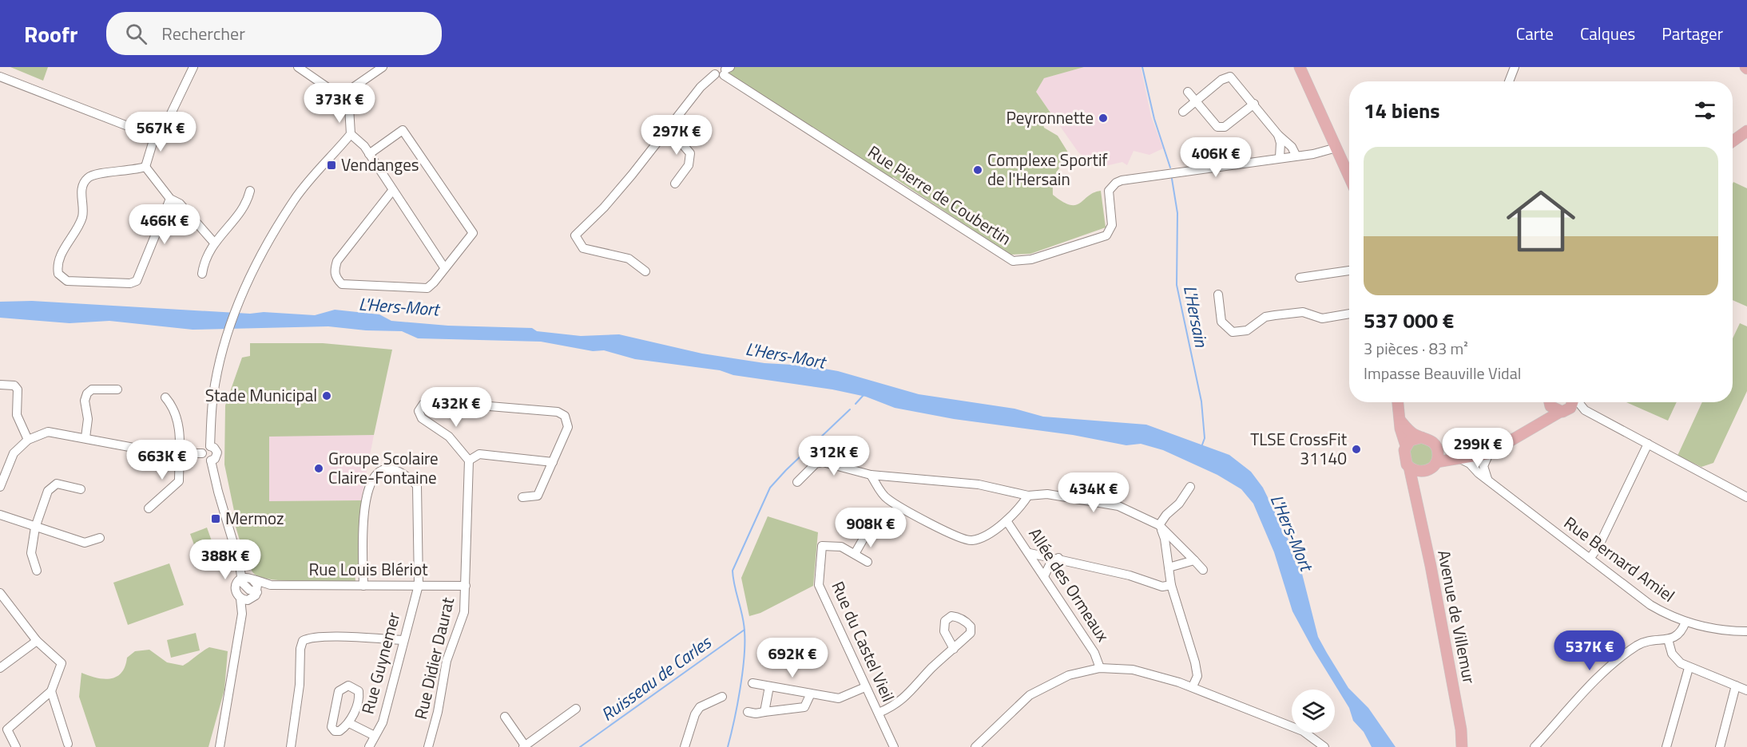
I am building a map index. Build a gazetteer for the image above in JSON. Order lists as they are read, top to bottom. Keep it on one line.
{"streets":{"main road":["Avenue de Villemur"],"street":["Rue Pierre de Coubertin","Rue Bernard Amiel","Rue Louis Blériot","Allée des Ormeaux","Rue du Castel Vieil","Rue Didier Daurat","Rue Guynemer"]},"crossings":[["Rue Louis Blériot","Rue Didier Daurat"],["Rue Louis Blériot","Rue Guynemer"]],"water":["L'Hers-Mort","L'Hersain","Ruisseau de Carles"],"places":{"other":["Peyronnette","Complexe Sportif de l'Hersain","Stade Municipal","TLSE CrossFit 31140","Groupe Scolaire Claire-Fontaine"],"transit":["Vendanges","Mermoz"]},"page":{"header":"Roofr","search":"Rechercher","nav":["Carte","Calques","Partager"],"heading":"14 biens","price":["373K €","567K €","297K €","406K €","466K €","432K €","299K €","312K €","663K €","434K €","908K €","388K €","537K €","692K €"],"list":[{"name":"537 000 €","note":"3 pièces · 83 m² · Impasse Beauville Vidal"}]}}
